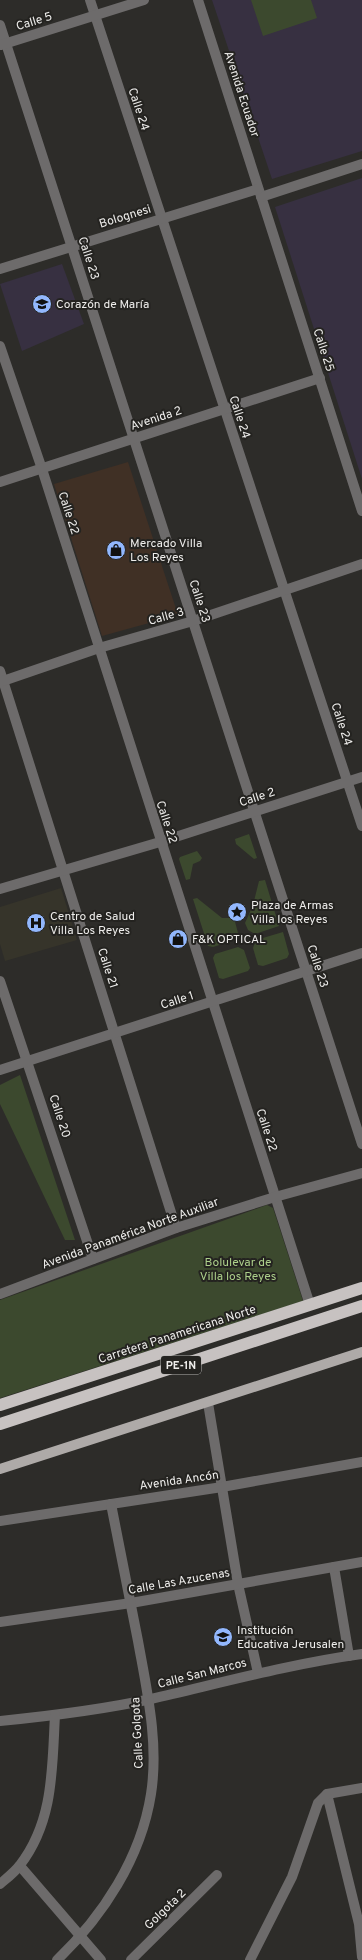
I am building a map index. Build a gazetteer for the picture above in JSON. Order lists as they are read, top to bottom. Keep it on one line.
{"streets":{"highway":["Carretera Panamericana Norte","PE-1N"],"street":["Calle 5","Avenida Ecuador","Calle 24","Bolognesi","Calle 23","Calle 25","Avenida 2","Calle 22","Calle 3","Calle 2","Calle 21","Calle 1","Calle 20","Avenida Panamérica Norte Auxiliar","Avenida Ancón","Calle Las Azucenas","Calle San Marcos","Calle Golgota","Golgota 2"]},"crossings":[["Calle 5","Calle 24"],["Calle 5","Calle 23"],["Avenida Ecuador","Bolognesi"],["Avenida Ecuador","Calle 25"],["Calle 24","Bolognesi"],["Calle 24","Avenida 2"],["Calle 24","Calle 3"],["Calle 24","Calle 2"],["Bolognesi","Calle 23"],["Bolognesi","Calle 25"],["Calle 23","Avenida 2"],["Calle 23","Calle 3"],["Calle 23","Calle 2"],["Calle 23","Calle 1"],["Calle 25","Avenida 2"],["Avenida 2","Calle 22"],["Calle 22","Calle 3"],["Calle 22","Calle 2"],["Calle 22","Calle 1"],["Calle 22","Avenida Panamérica Norte Auxiliar"],["Calle 22","Carretera Panamericana Norte"],["Calle 3","Calle 21"],["Calle 21","Calle 1"],["Calle 21","Avenida Panamérica Norte Auxiliar"],["Calle 1","Calle 20"],["Calle 20","Avenida Panamérica Norte Auxiliar"],["Avenida Ancón","Calle Golgota"],["Calle Las Azucenas","Calle Golgota"],["Calle San Marcos","Calle Golgota"]],"parks":["Bolulevar de Villa los Reyes"],"places":{"school or university":["Corazón de María","Institución Educativa Jerusalen"],"shop":["Mercado Villa Los Reyes","F&K OPTICAL"],"place":["Plaza de Armas Villa los Reyes"],"hospital":["Centro de Salud Villa Los Reyes"]}}
